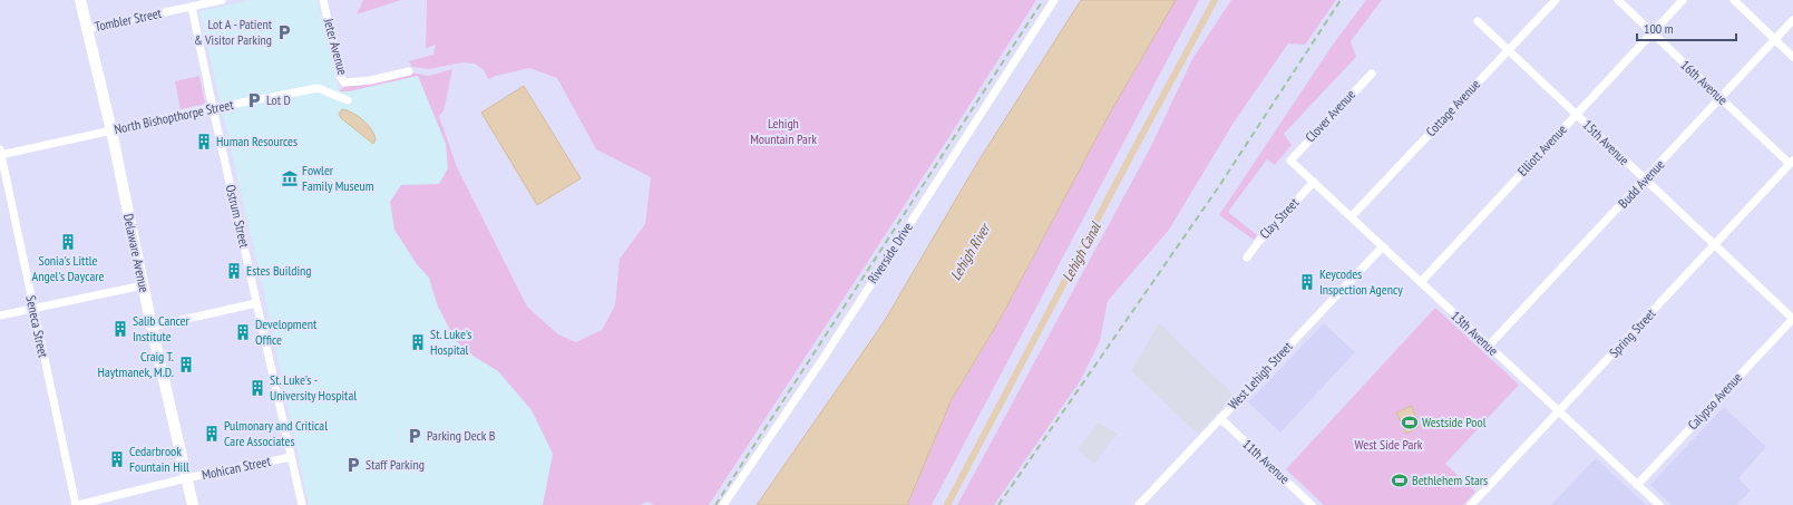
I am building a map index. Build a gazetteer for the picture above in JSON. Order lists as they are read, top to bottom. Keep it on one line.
{"streets":{"main road":["Delaware Avenue"],"street":["Tombler Street","Jeter Avenue","16th Avenue","Cottage Avenue","Clover Avenue","North Bishopthorpe Street","15th Avenue","Elliott Avenue","Budd Avenue","Ostrum Street","Clay Street","Riverside Drive","Seneca Street","13th Avenue","Spring Street","West Lehigh Street","Calypso Avenue","11th Avenue","Mohican Street"]},"crossings":[["Tombler Street","Ostrum Street"],["Tombler Street","Delaware Avenue"],["16th Avenue","Elliott Avenue"],["16th Avenue","Budd Avenue"],["16th Avenue","Spring Street"],["Cottage Avenue","15th Avenue"],["Cottage Avenue","13th Avenue"],["Clover Avenue","13th Avenue"],["North Bishopthorpe Street","Ostrum Street"],["North Bishopthorpe Street","Delaware Avenue"],["North Bishopthorpe Street","Seneca Street"],["15th Avenue","Elliott Avenue"],["15th Avenue","Budd Avenue"],["15th Avenue","Spring Street"],["15th Avenue","Calypso Avenue"],["Elliott Avenue","13th Avenue"],["Budd Avenue","13th Avenue"],["Ostrum Street","Mohican Street"],["Clay Street","13th Avenue"],["Delaware Avenue","Mohican Street"],["Seneca Street","Mohican Street"],["13th Avenue","Spring Street"],["13th Avenue","West Lehigh Street"],["13th Avenue","Calypso Avenue"],["West Lehigh Street","11th Avenue"]],"water":["Lehigh River","Lehigh Canal"],"parks":["Lehigh Mountain Park","West Side Park"],"places":{"parking":["Lot A - Patient & Visitor Parking","Lot D","Parking Deck B","Staff Parking"],"building":["Human Resources","Sonia's Little Angel's Daycare","Estes Building","Keycodes Inspection Agency","Salib Cancer Institute","Development Office","St. Luke's Hospital","Craig T. Haytmanek, M.D.","St. Luke's - University Hospital","Pulmonary and Critical Care Associates","Cedarbrook Fountain Hill"],"museum":["Fowler Family Museum"],"sports":["Westside Pool","Bethlehem Stars"]},"scale_bar":"100 m"}
